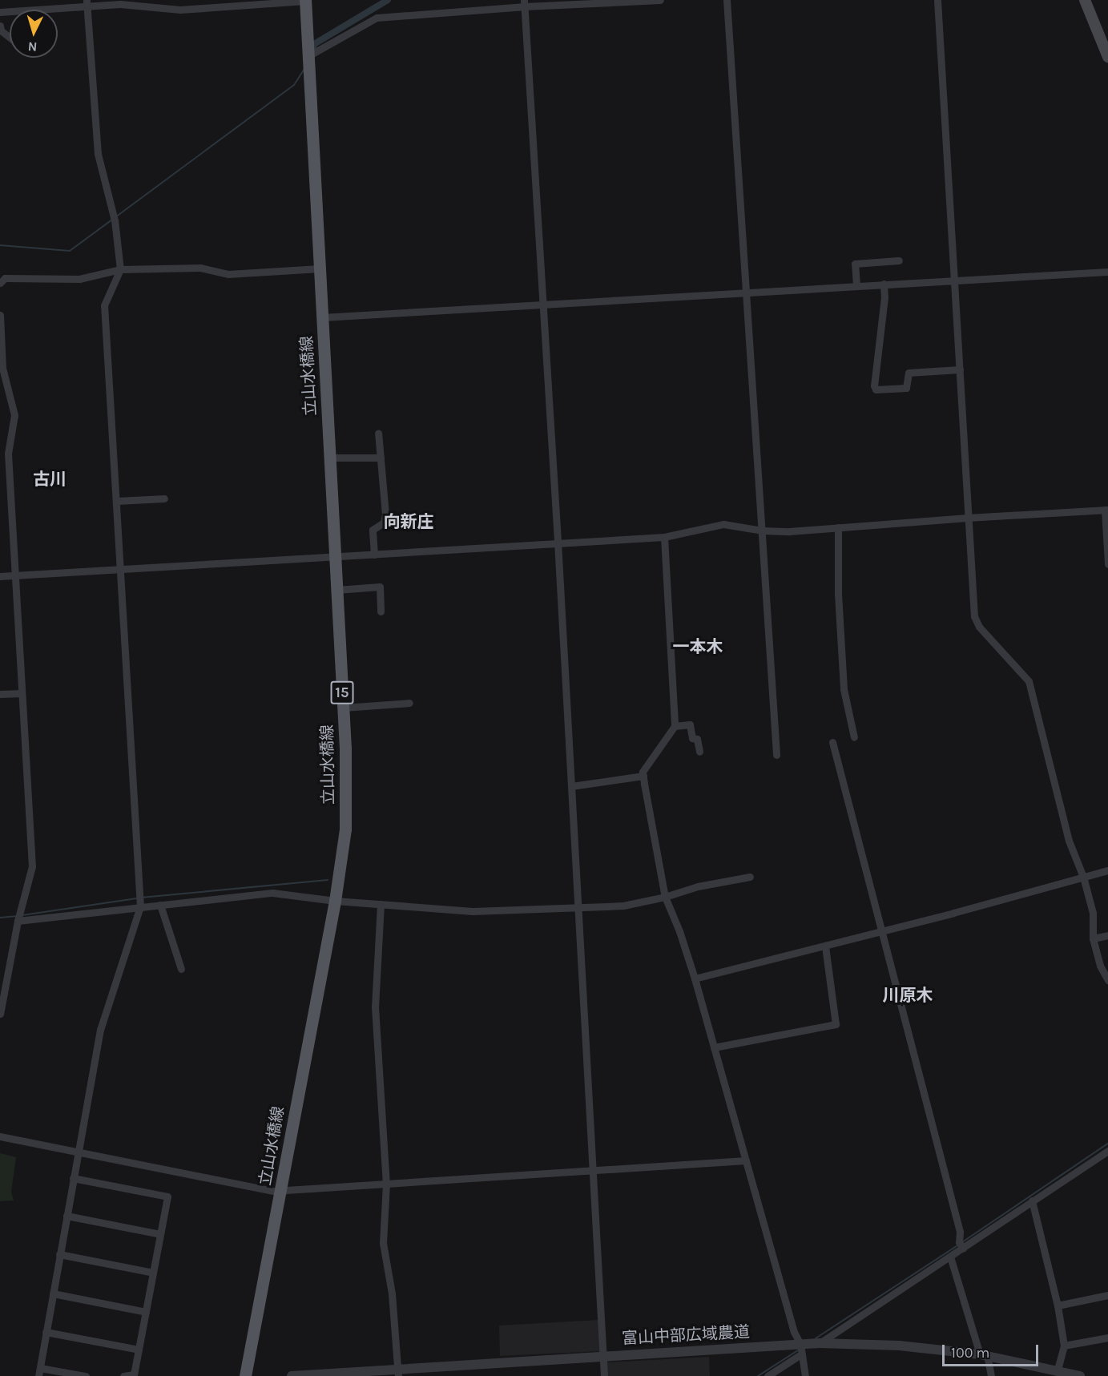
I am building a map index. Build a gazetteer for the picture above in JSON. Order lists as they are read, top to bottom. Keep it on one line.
{"streets":{"main road":["立山水橋線","15"],"street":["富山中部広域農道"]},"districts":["古川","向新庄","一本木","川原木"],"scale_bar":"100 m","north":"bottom"}
